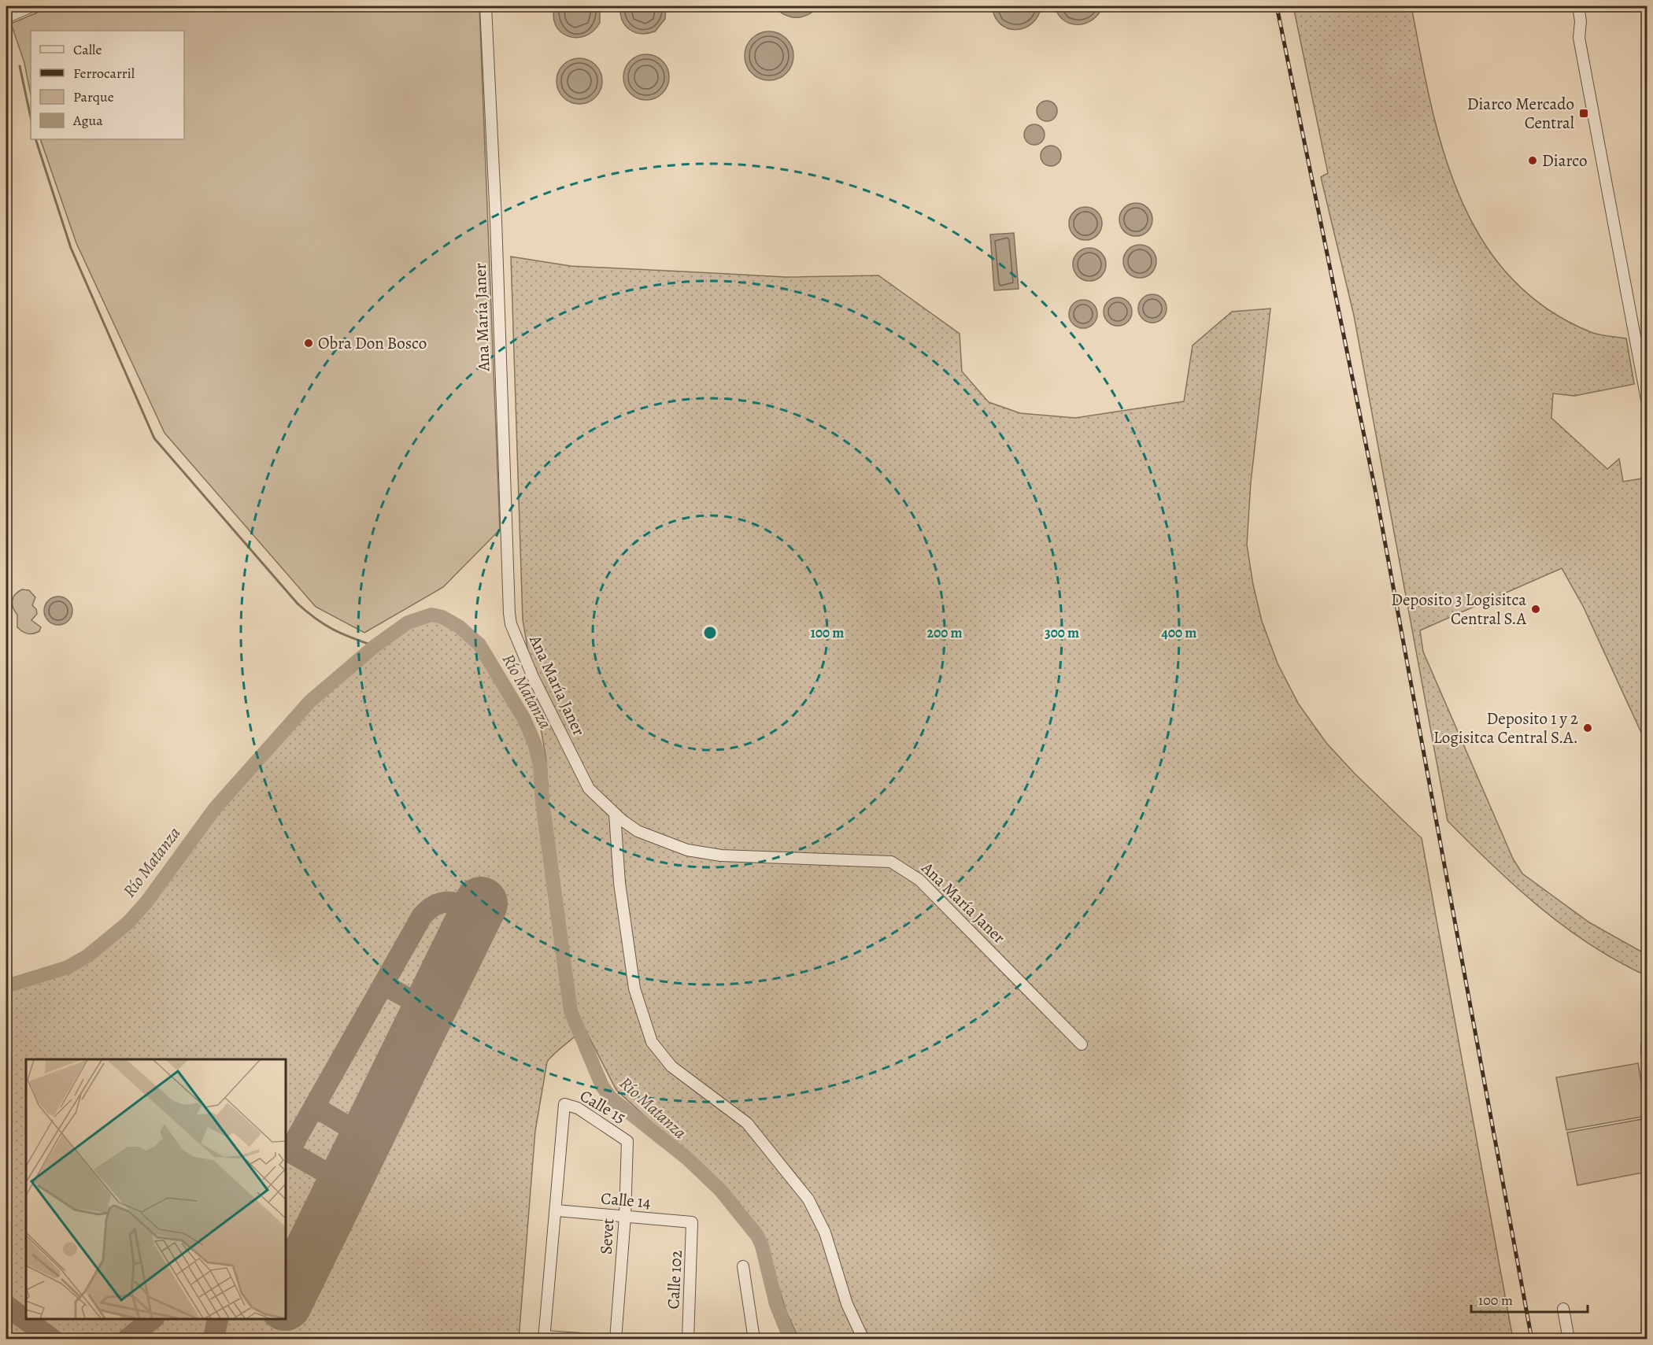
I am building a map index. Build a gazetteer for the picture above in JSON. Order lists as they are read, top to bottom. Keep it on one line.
{"streets":{"street":["Ana María Janer","Calle 15","Calle 14","Sevet","Calle 102"]},"crossings":[["Calle 15","Calle 14"],["Calle 15","Sevet"],["Calle 14","Sevet"],["Calle 14","Calle 102"]],"water":["Río Matanza"],"places":{"transit":["Diarco Mercado Central"],"other":["Diarco","Obra Don Bosco","Deposito 3 Logisitca Central S.A","Deposito 1 y 2 Logisitca Central S.A."]},"legend":["Calle","Ferrocarril","Parque","Agua"],"scale_bar":"100 m","rings":["100 m","200 m","300 m","400 m"]}
